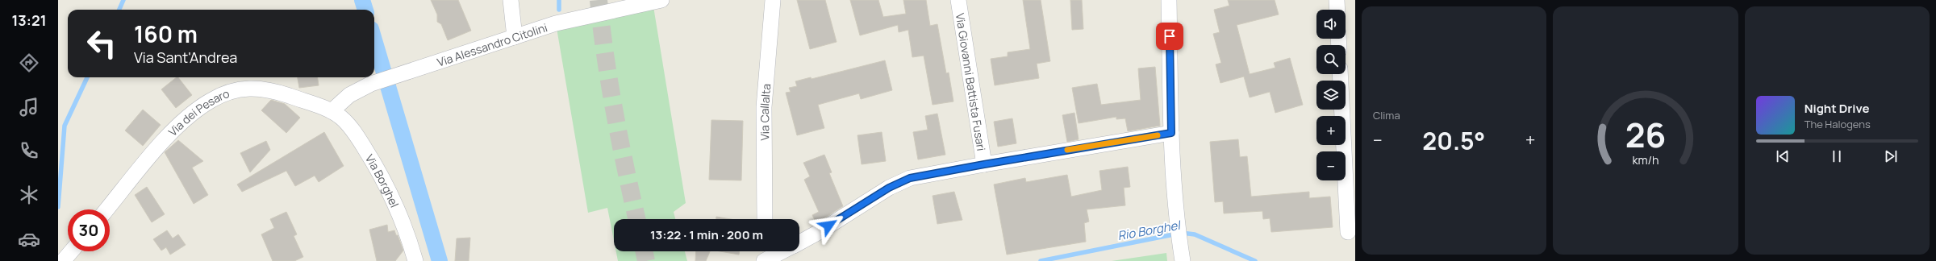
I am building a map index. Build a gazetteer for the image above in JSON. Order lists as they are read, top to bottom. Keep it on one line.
{"streets":{"street":["Via Alessandro Citolini","Via Giovanni Battista Fusari","Via Callalta","Via dei Pesaro","Via Borghel"]},"crossings":[["Via Alessandro Citolini","Via dei Pesaro"],["Via Alessandro Citolini","Via Borghel"],["Via dei Pesaro","Via Borghel"]],"water":["Rio Borghel"],"page":{"tabs":"13:21","tile":"Clima","map_buttons":["+","−"],"turn":["160 m","Via Sant'Andrea"],"song":["Night Drive","The Halogens"],"heat":["−","20.5°","+"],"limit":"30","trip":"13:22 · 1 min · 200 m","gauge":["26","km/h"]}}
